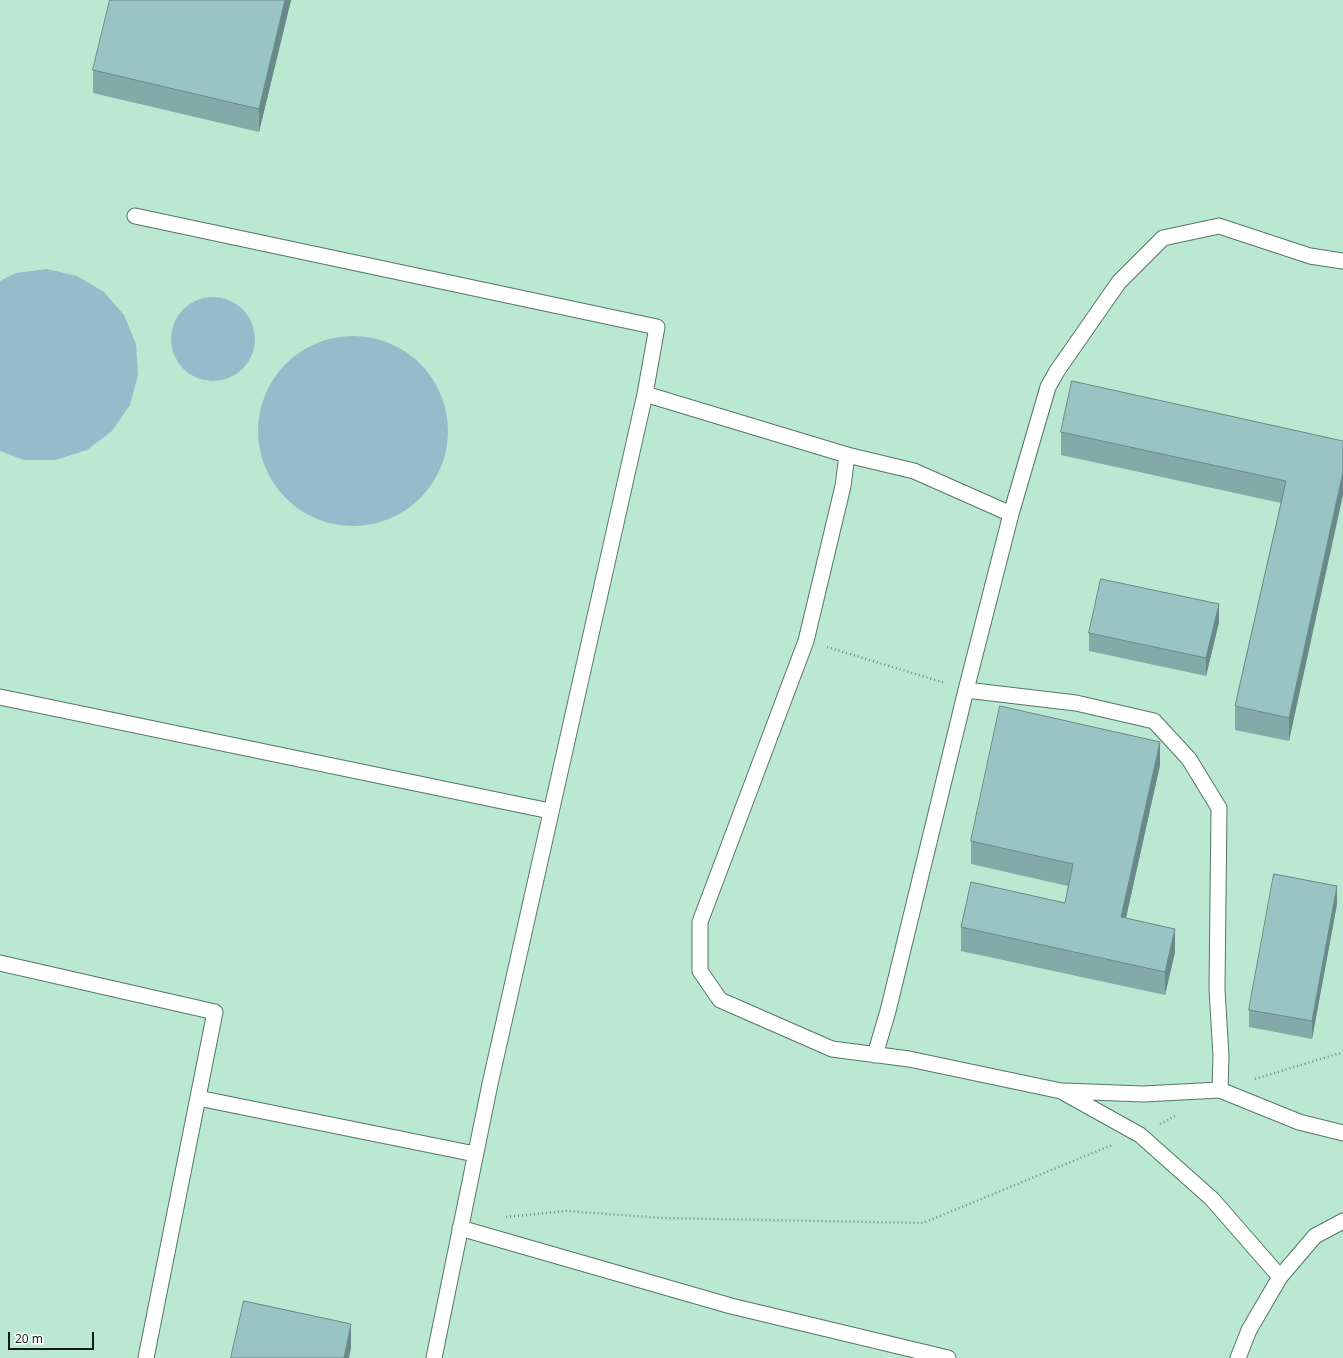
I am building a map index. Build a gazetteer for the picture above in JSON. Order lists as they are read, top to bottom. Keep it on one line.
{"scale_bar":"20 m"}
